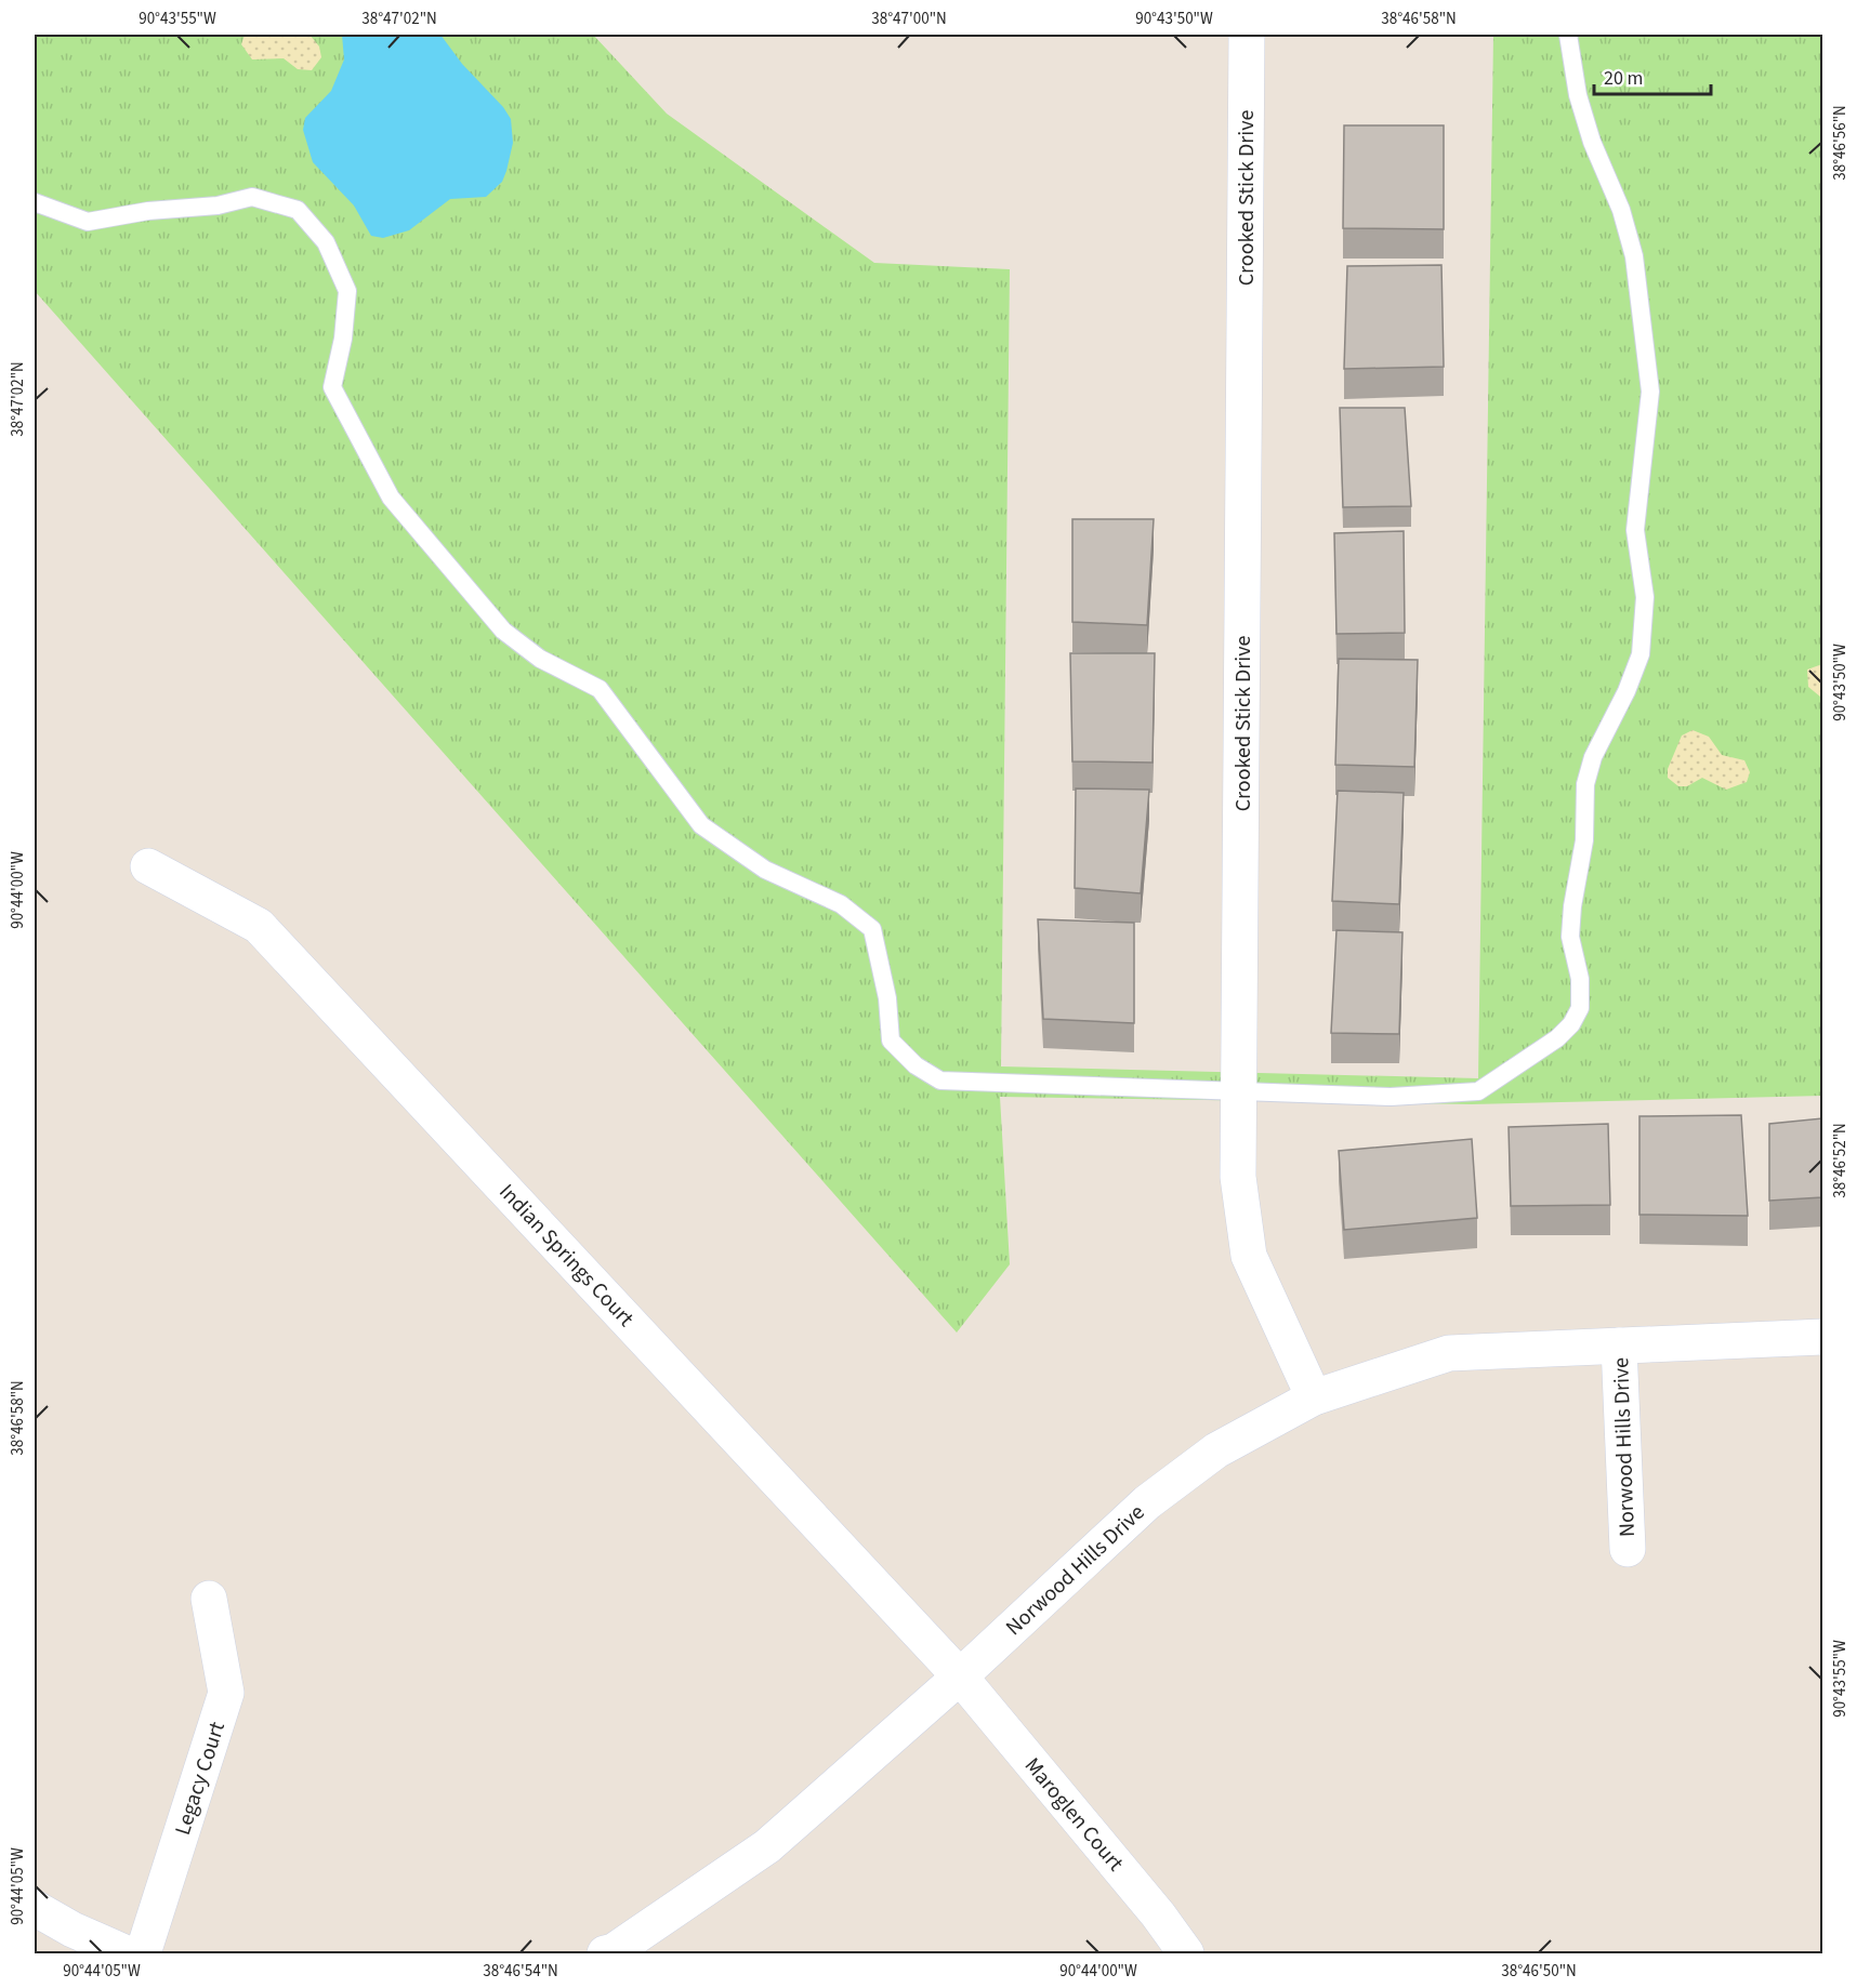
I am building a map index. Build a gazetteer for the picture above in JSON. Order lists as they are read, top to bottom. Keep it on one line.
{"streets":{"street":["Crooked Stick Drive","Indian Springs Court","Norwood Hills Drive","Legacy Court","Maroglen Court"]},"crossings":[["Crooked Stick Drive","Norwood Hills Drive"],["Indian Springs Court","Norwood Hills Drive"],["Indian Springs Court","Maroglen Court"],["Norwood Hills Drive","Maroglen Court"]],"scale_bar":"20 m","coordinates":["90°43'55\"W","38°47'02\"N","38°47'00\"N","90°43'50\"W","38°46'58\"N","38°46'56\"N","90°44'00\"W","38°46'52\"N","90°44'05\"W","38°46'54\"N","38°46'50\"N"]}
